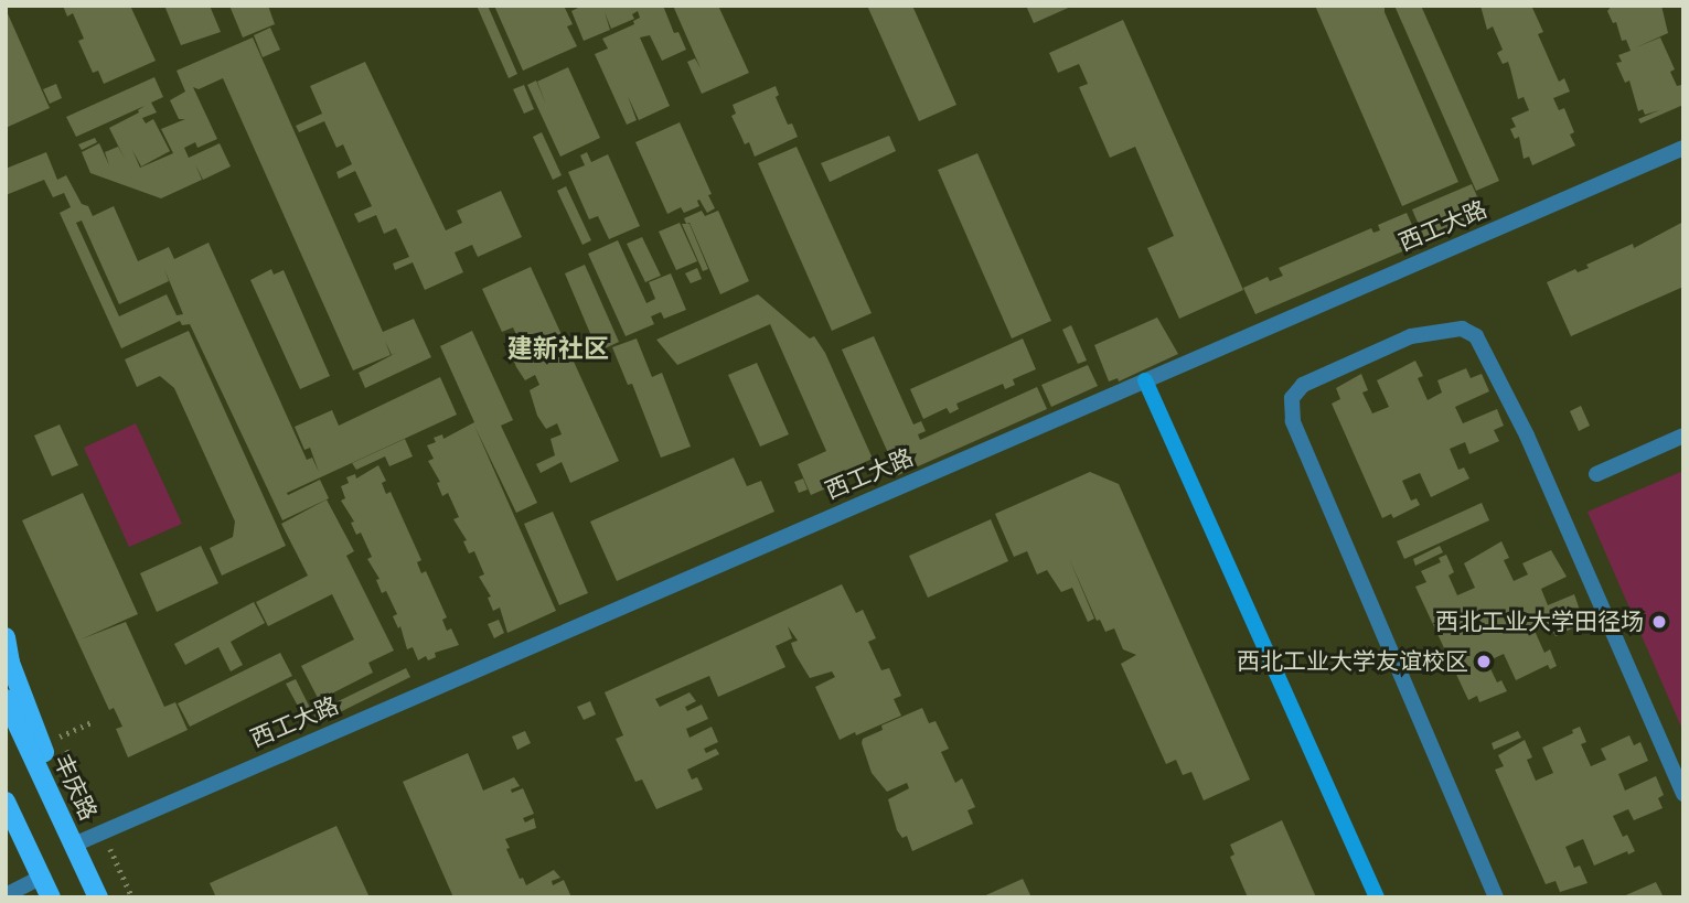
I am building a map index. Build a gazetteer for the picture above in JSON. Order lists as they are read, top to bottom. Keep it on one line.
{"streets":{"main road":["丰庆路"],"street":["西工大路"]},"crossings":[["西工大路","丰庆路"]],"districts":["建新社区"],"places":["西北工业大学田径场","西北工业大学友谊校区"]}
